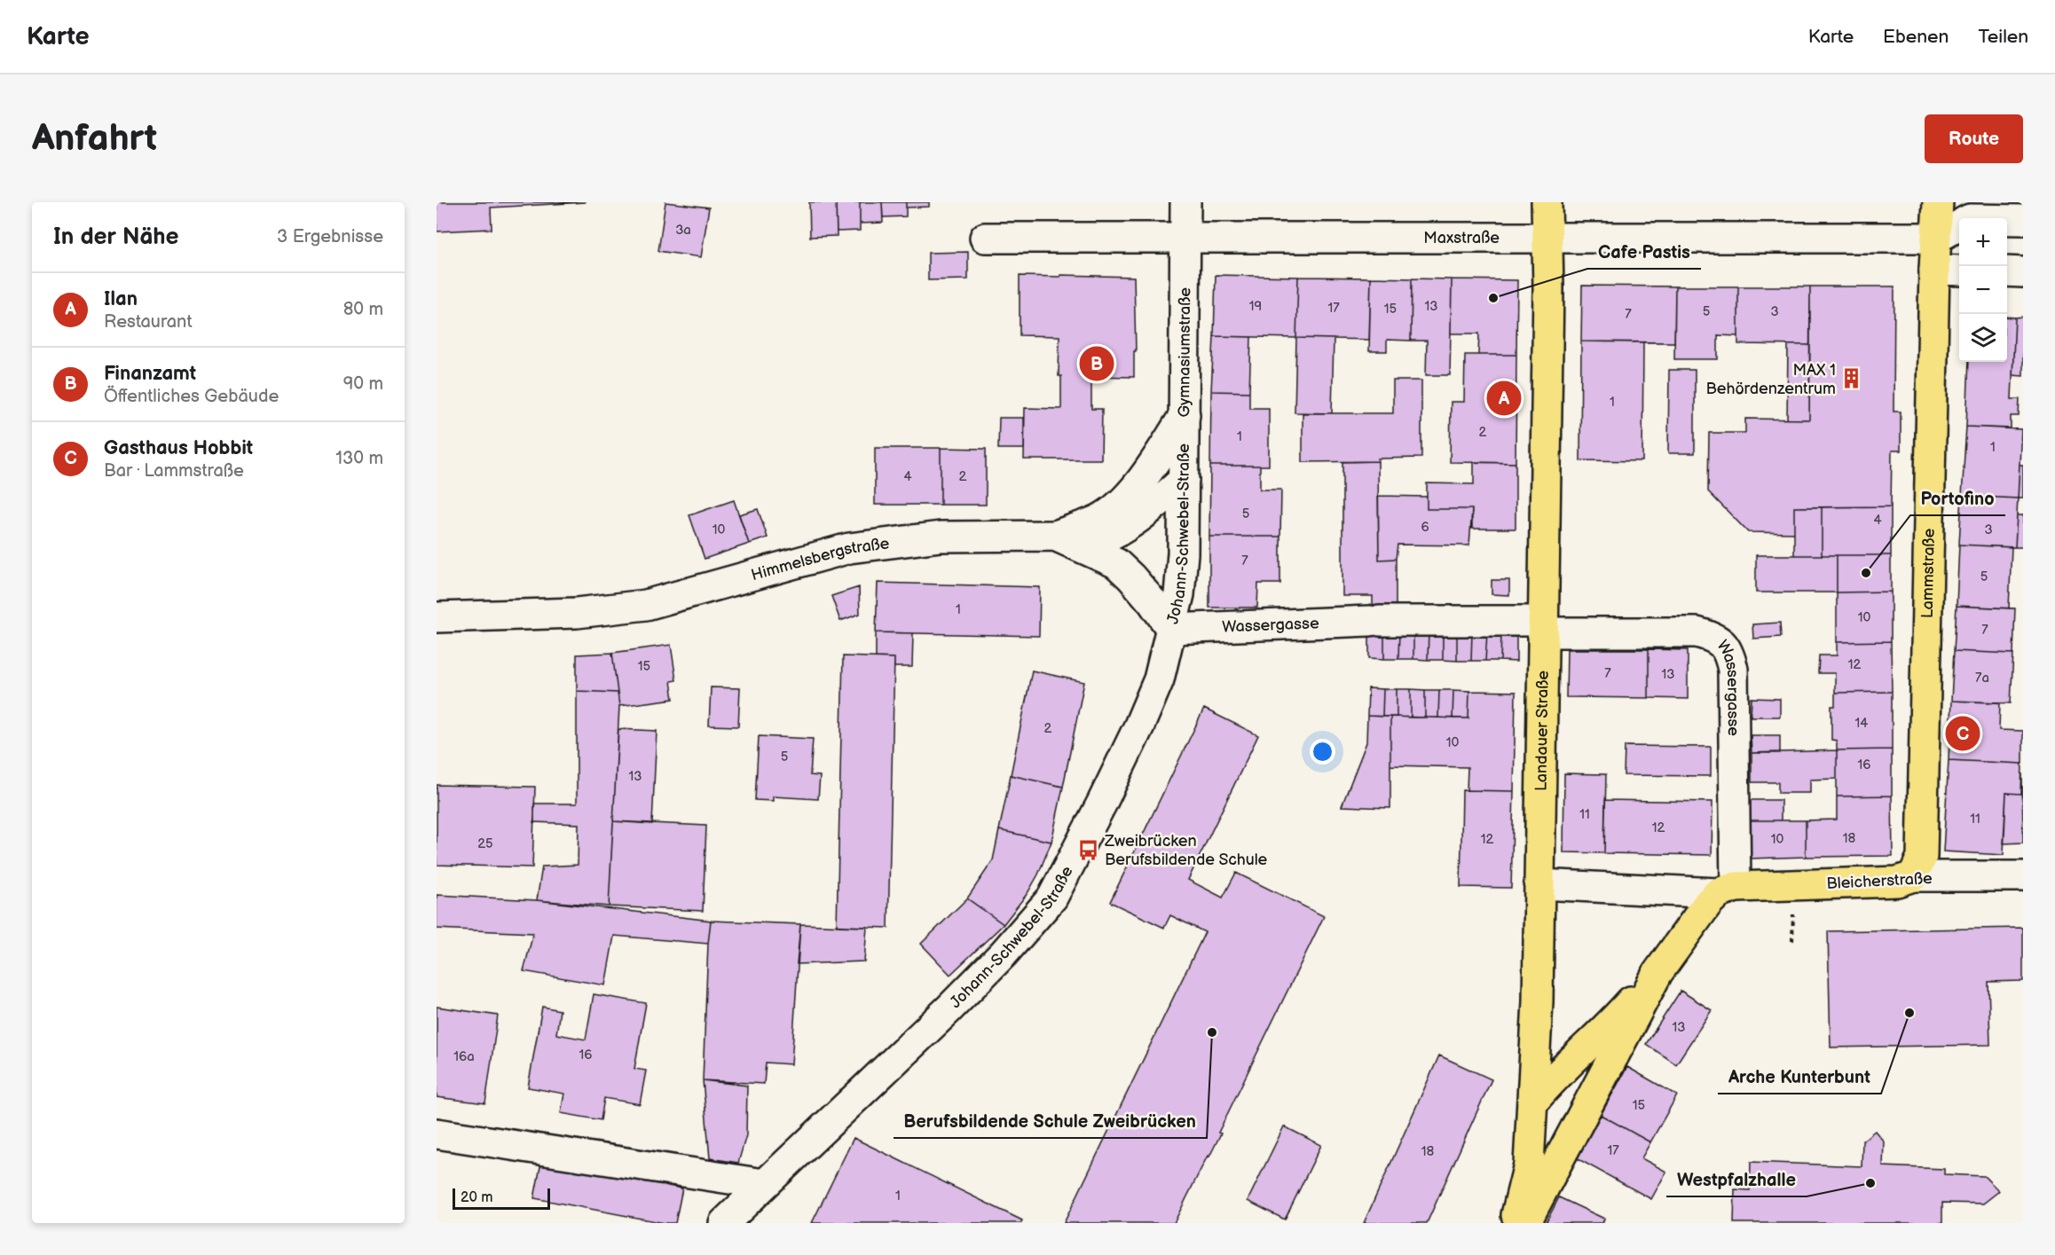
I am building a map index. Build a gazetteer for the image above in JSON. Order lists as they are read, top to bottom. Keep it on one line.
{"streets":{"main road":["Lammstraße","Landauer Straße","Bleicherstraße"],"street":["Maxstraße","Gymnasiumstraße","Johann-Schwebel-Straße","Himmelsbergstraße","Wassergasse"]},"crossings":[["Maxstraße","Gymnasiumstraße"],["Maxstraße","Lammstraße"],["Maxstraße","Landauer Straße"],["Gymnasiumstraße","Johann-Schwebel-Straße"],["Gymnasiumstraße","Himmelsbergstraße"],["Johann-Schwebel-Straße","Himmelsbergstraße"],["Johann-Schwebel-Straße","Wassergasse"],["Himmelsbergstraße","Wassergasse"],["Lammstraße","Bleicherstraße"],["Wassergasse","Landauer Straße"],["Wassergasse","Bleicherstraße"],["Landauer Straße","Bleicherstraße"]],"places":{"other":["Cafe Pastis","Portofino","Arche Kunterbunt","Berufsbildende Schule Zweibrücken","Westpfalzhalle"],"building":["MAX 1 Behördenzentrum"],"bus stop":["Zweibrücken Berufsbildende Schule"]},"house_numbers":["3a","19","13","17","15","5","3","7","1","2","1","1","4","2","5","4","6","10","3","7","5","1","10","7","12","15","7","13","7a","14","2","10","5","16","13","11","11","12","18","12","10","25","13","16","16a","15","17","18","1"],"scale_bar":"20 m","page":{"header":"Karte","nav":["Karte","Ebenen","Teilen"],"buttons":"Route","title":"Anfahrt","heading":["In der Nähe","3 Ergebnisse"],"map_buttons":["+","−"],"list":[{"mark":"A","name":"Ilan","note":"Restaurant","value":"80 m"},{"mark":"B","name":"Finanzamt","note":"Öffentliches Gebäude","value":"90 m"},{"mark":"C","name":"Gasthaus Hobbit","note":"Bar · Lammstraße","value":"130 m"}],"pins":["B","A","C"],"scale":"20 m"}}
